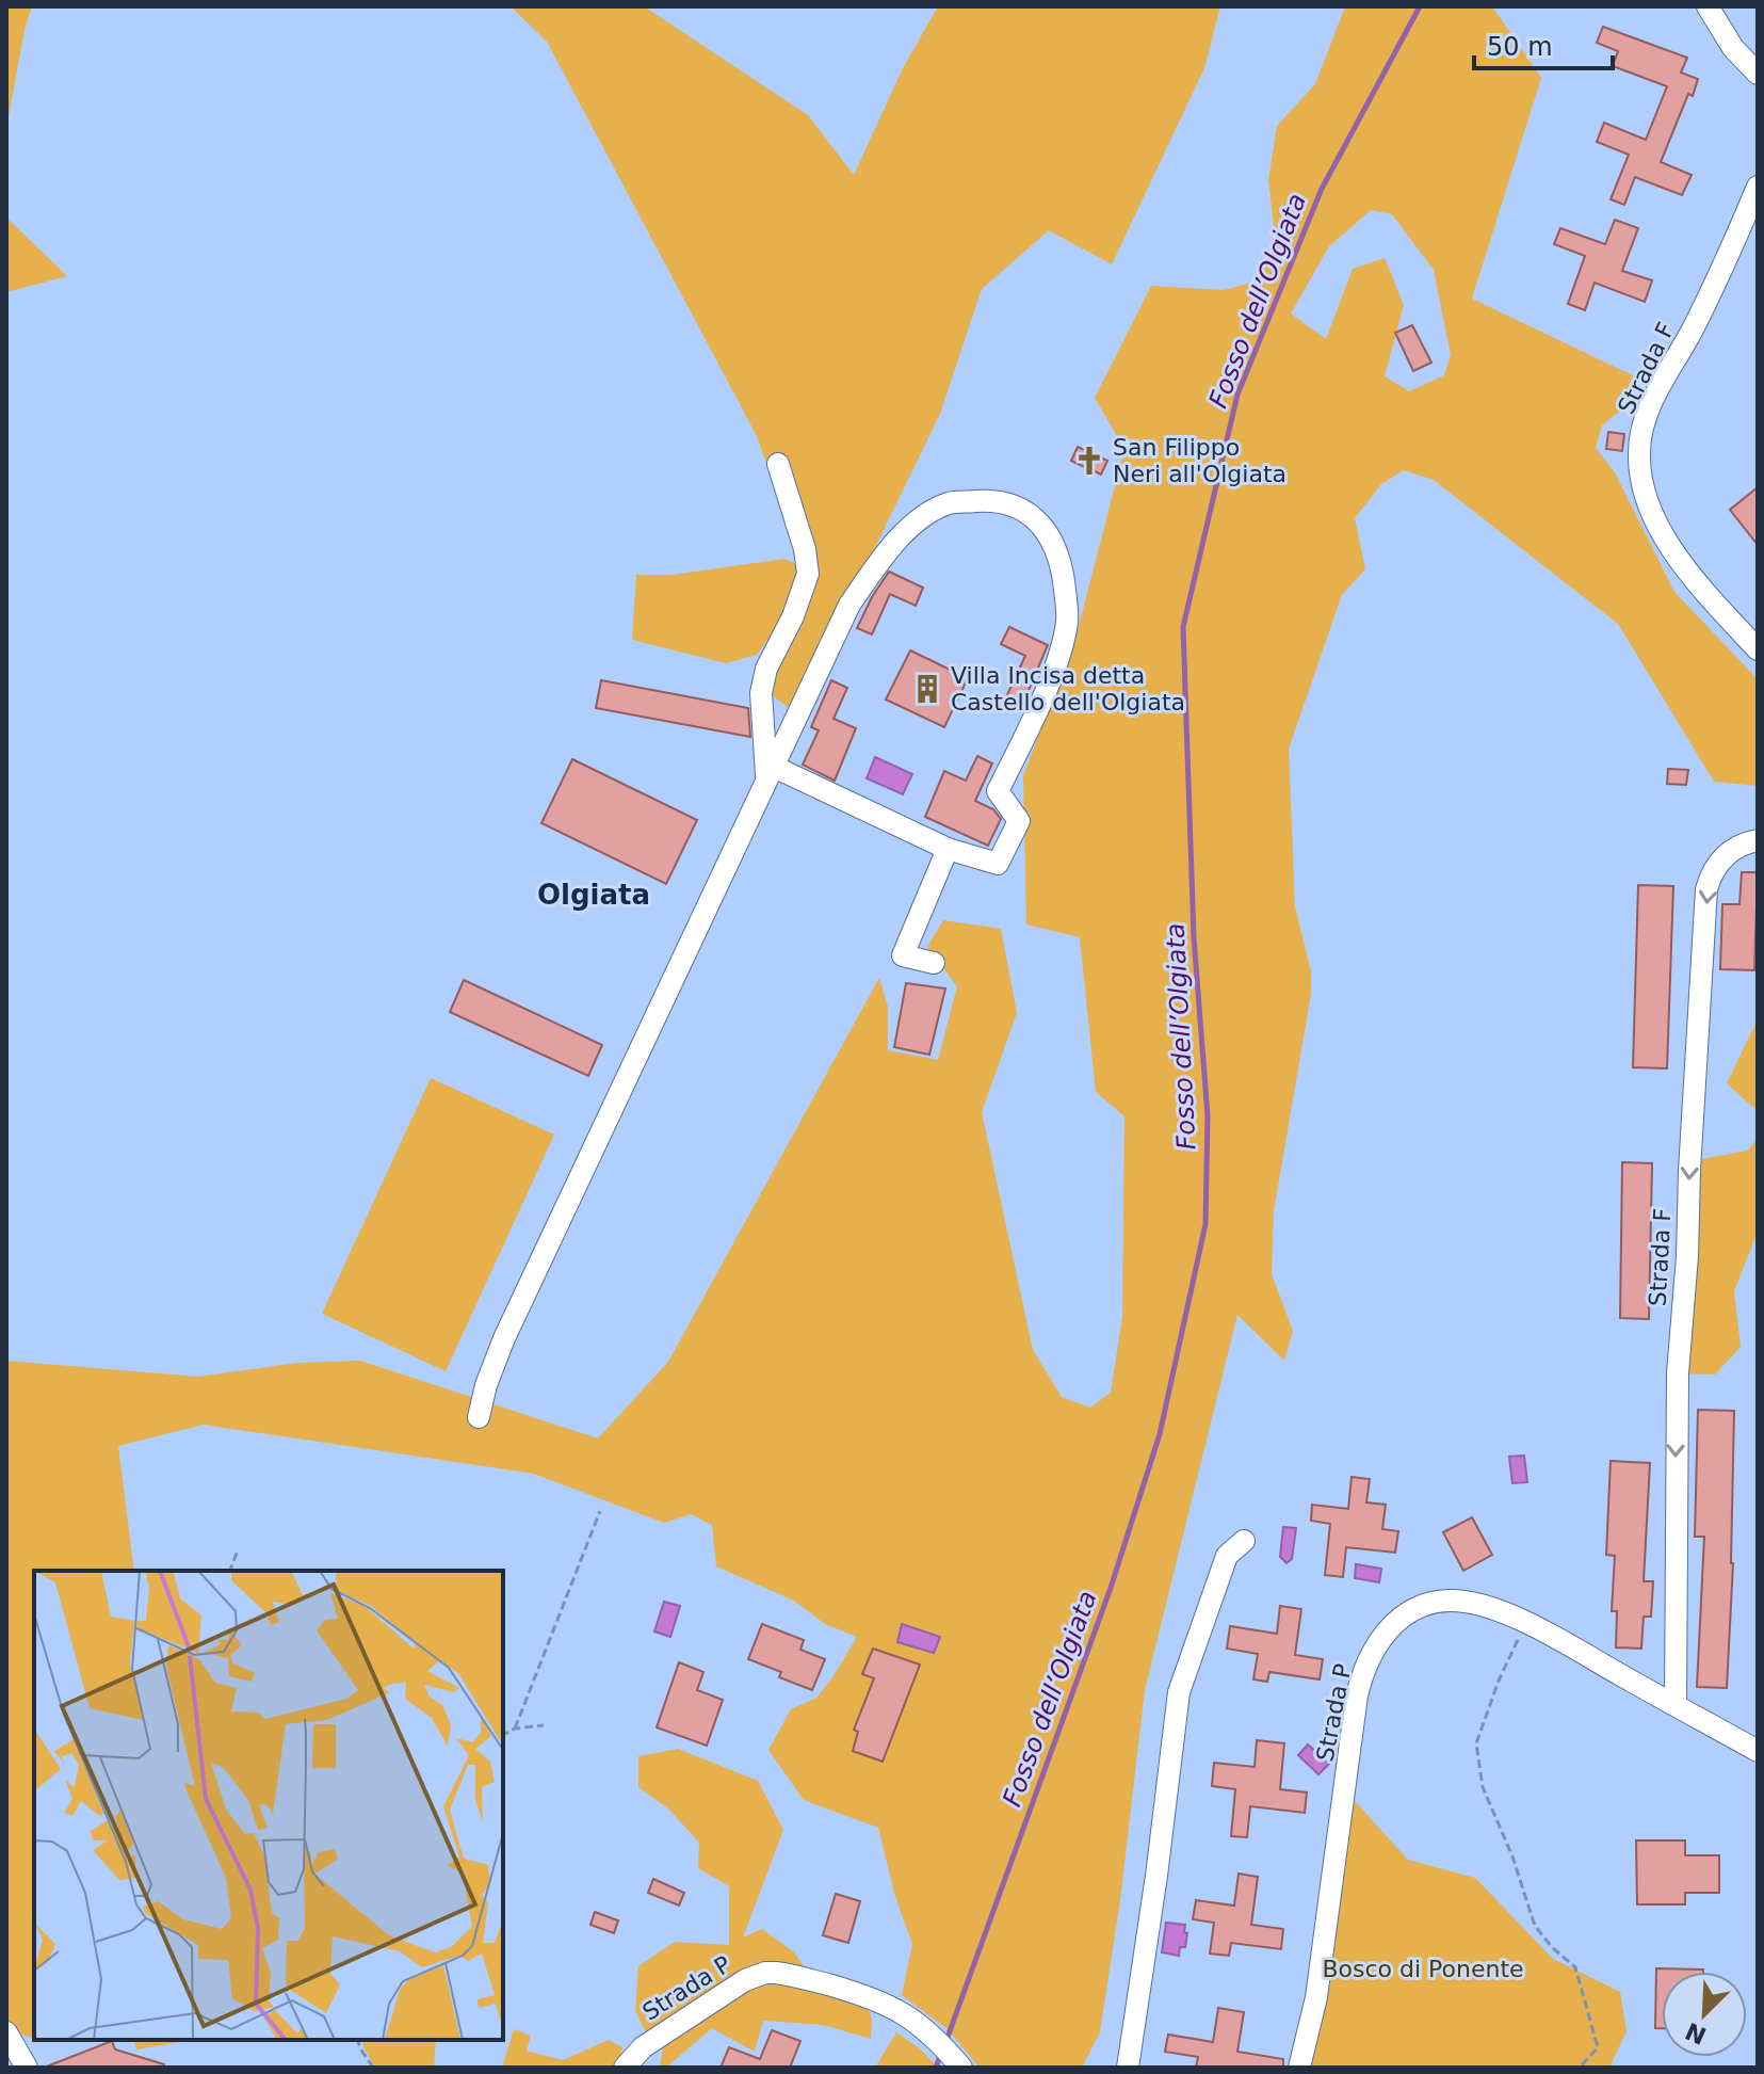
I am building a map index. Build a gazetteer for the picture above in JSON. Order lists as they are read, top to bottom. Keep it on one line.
{"streets":{"street":["Strada F","Strada P"]},"crossings":[["Strada F","Strada P"]],"one_way":["Strada F"],"districts":["Olgiata"],"water":["Fosso dell’Olgiata"],"parks":["Bosco di Ponente"],"places":{"church":["San Filippo Neri all'Olgiata"],"building":["Villa Incisa detta Castello dell'Olgiata"]},"scale_bar":"50 m","north":"bottom left"}
